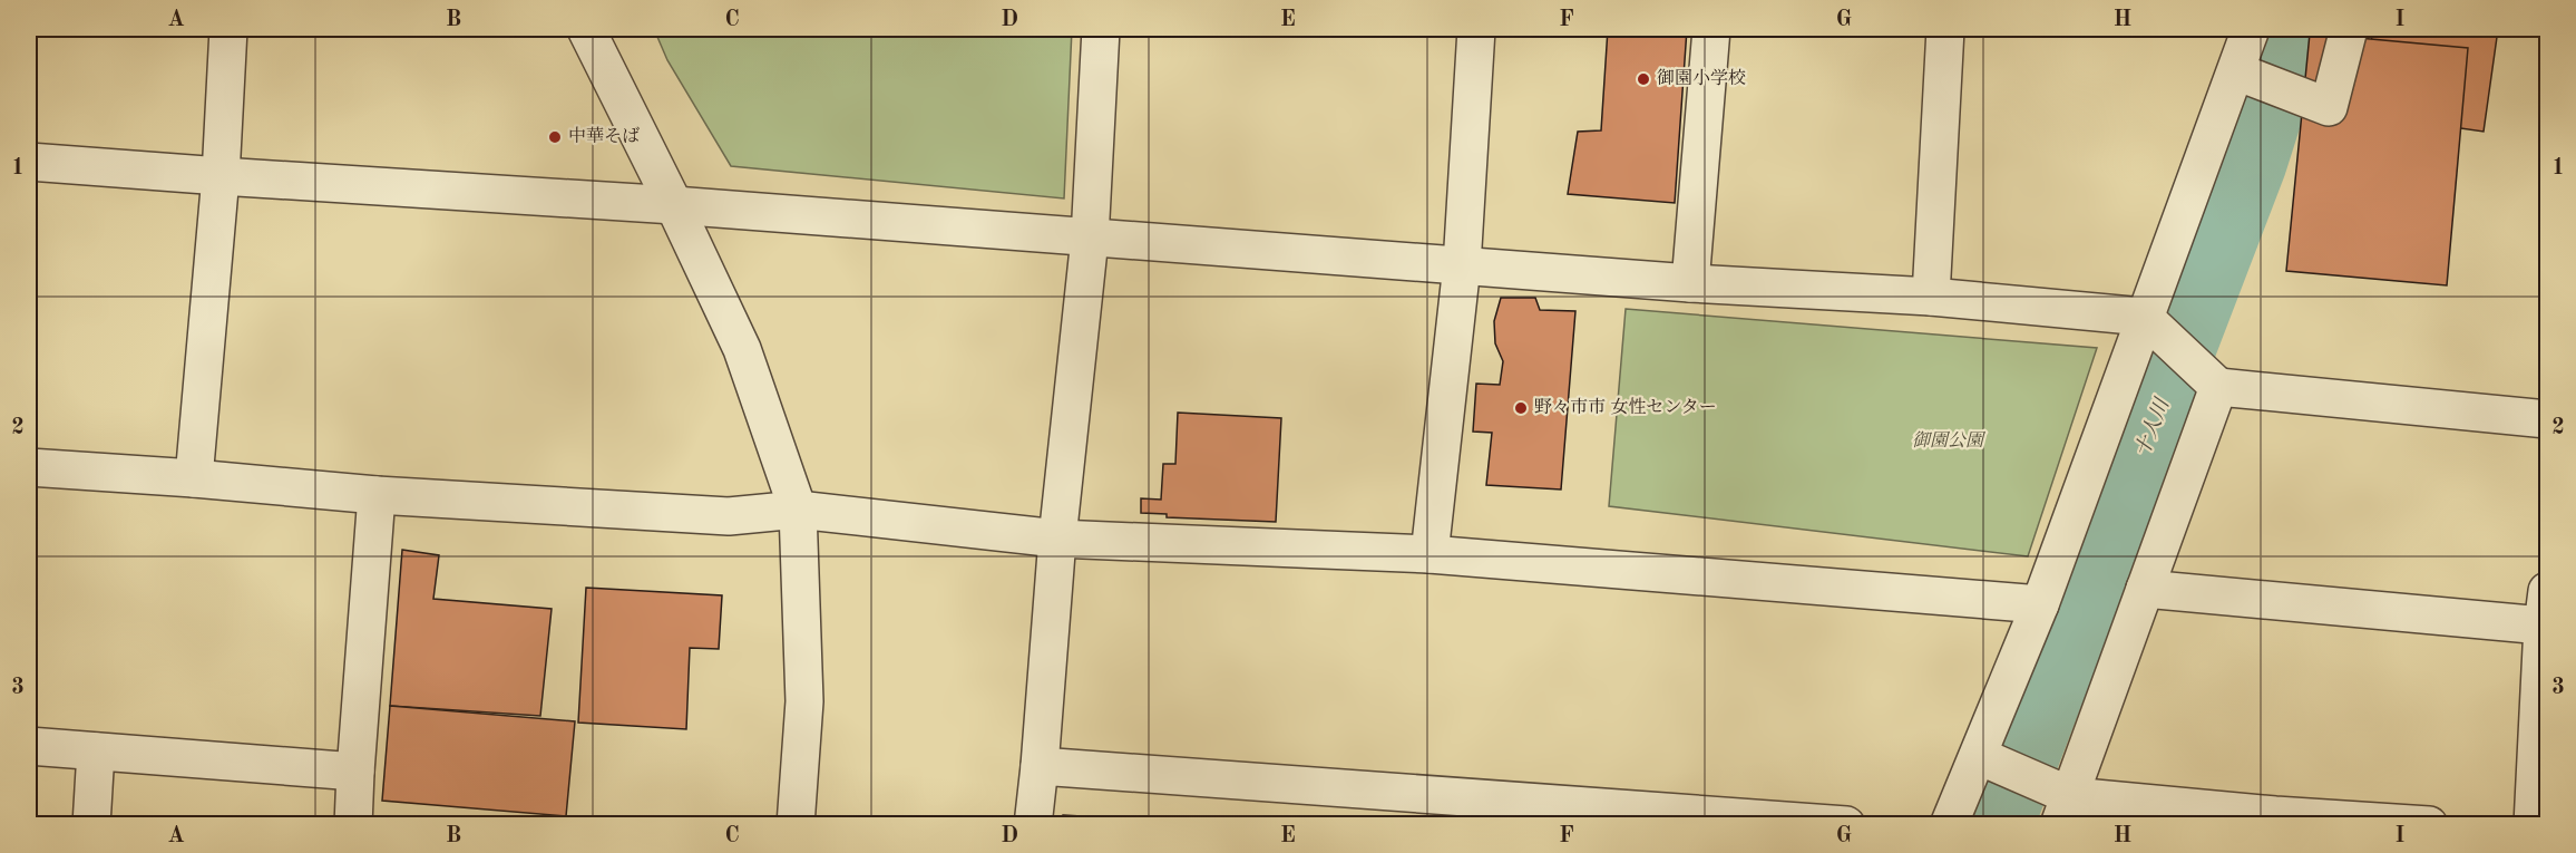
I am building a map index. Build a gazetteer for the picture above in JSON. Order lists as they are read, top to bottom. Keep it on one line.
{"water":["十人川"],"parks":["御園公園"],"places":["御園小学校","中華そば","野々市市 女性センター"],"grid":{"columns":["A","B","C","D","E","F","G","H","I"],"rows":["1","2","3"]}}
